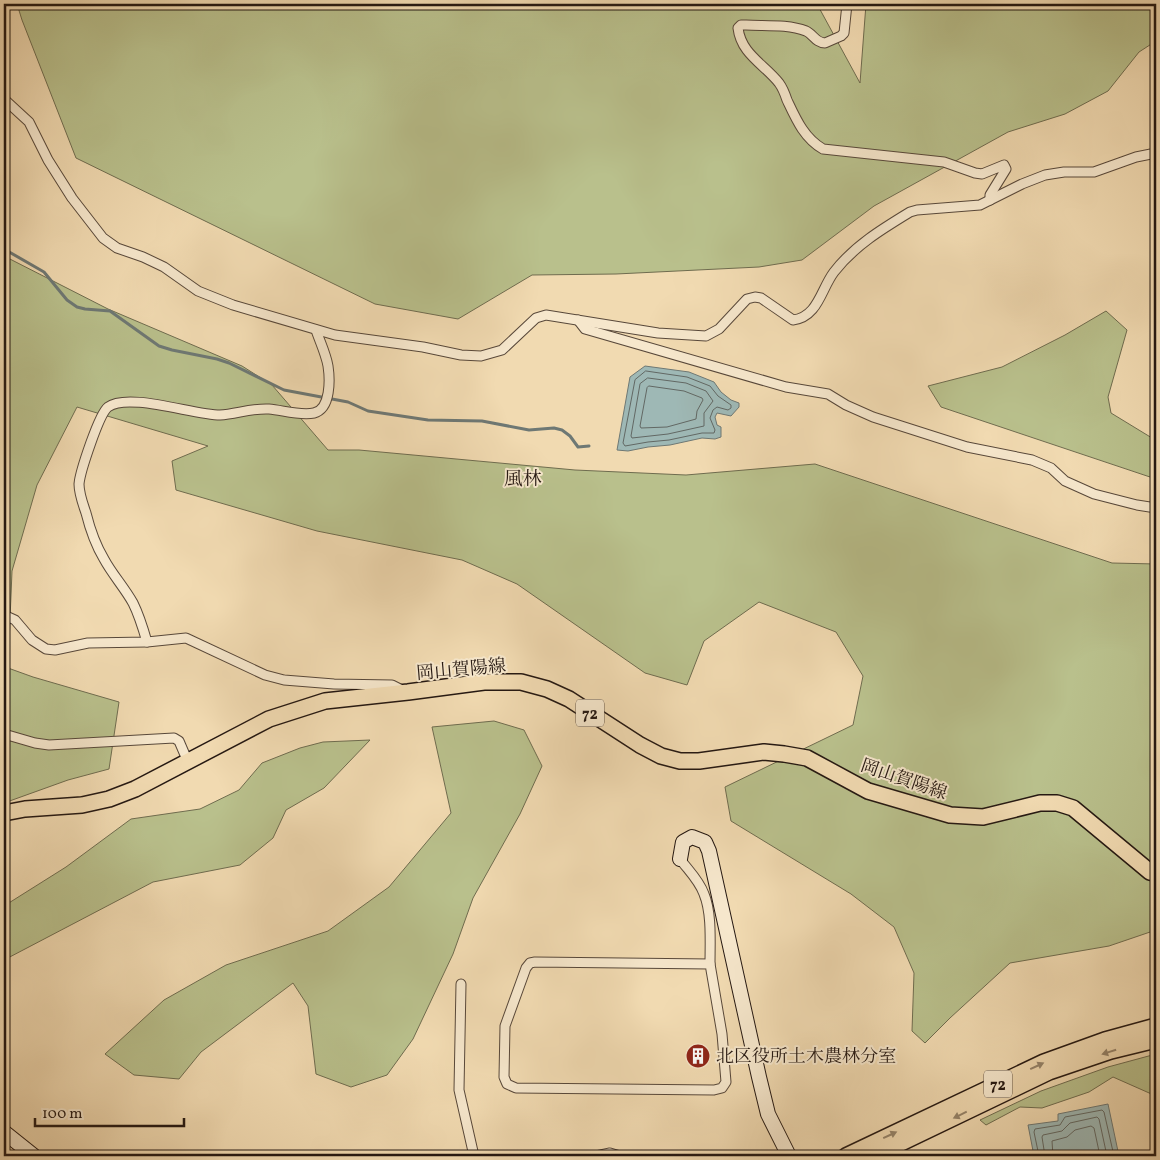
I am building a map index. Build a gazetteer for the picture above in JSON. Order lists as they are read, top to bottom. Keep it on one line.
{"streets":{"main road":["岡山賀陽線","72"]},"districts":["風林"],"places":{"building":["北区役所土木農林分室"]},"scale_bar":"100 m"}
